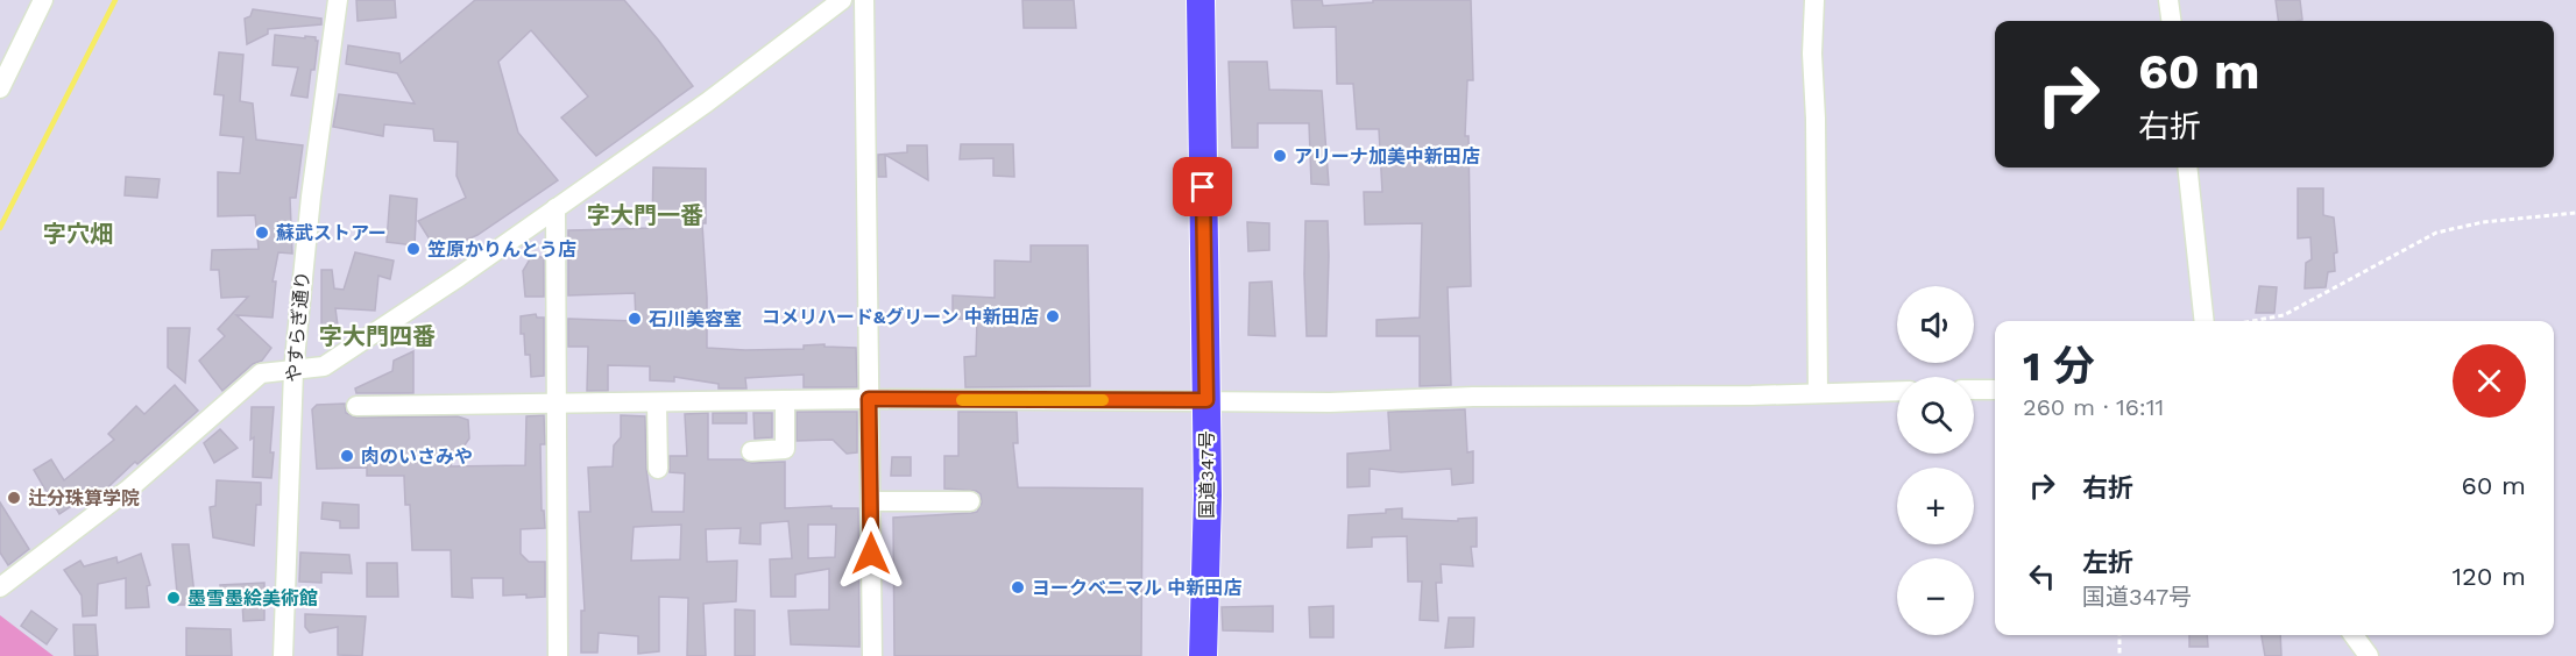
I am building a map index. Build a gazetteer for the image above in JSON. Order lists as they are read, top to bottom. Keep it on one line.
{"streets":{"highway":["国道347号"],"street":["やすらぎ通り"]},"districts":["字大門一番","字穴畑","字大門四番"],"places":["アリーナ加美中新田店","蘇武ストアー","笠原かりんとう店","コメリハード&グリーン 中新田店","石川美容室","肉のいさみや","辻分珠算学院","ヨークベニマル 中新田店","墨雪墨絵美術館"],"page":{"turn":["60 m","右折"],"map_buttons":["+","−"],"heading":["1 分","260 m · 16:11"],"list":[{"name":"右折","value":"60 m"},{"name":"左折","note":"国道347号","value":"120 m"}]}}
